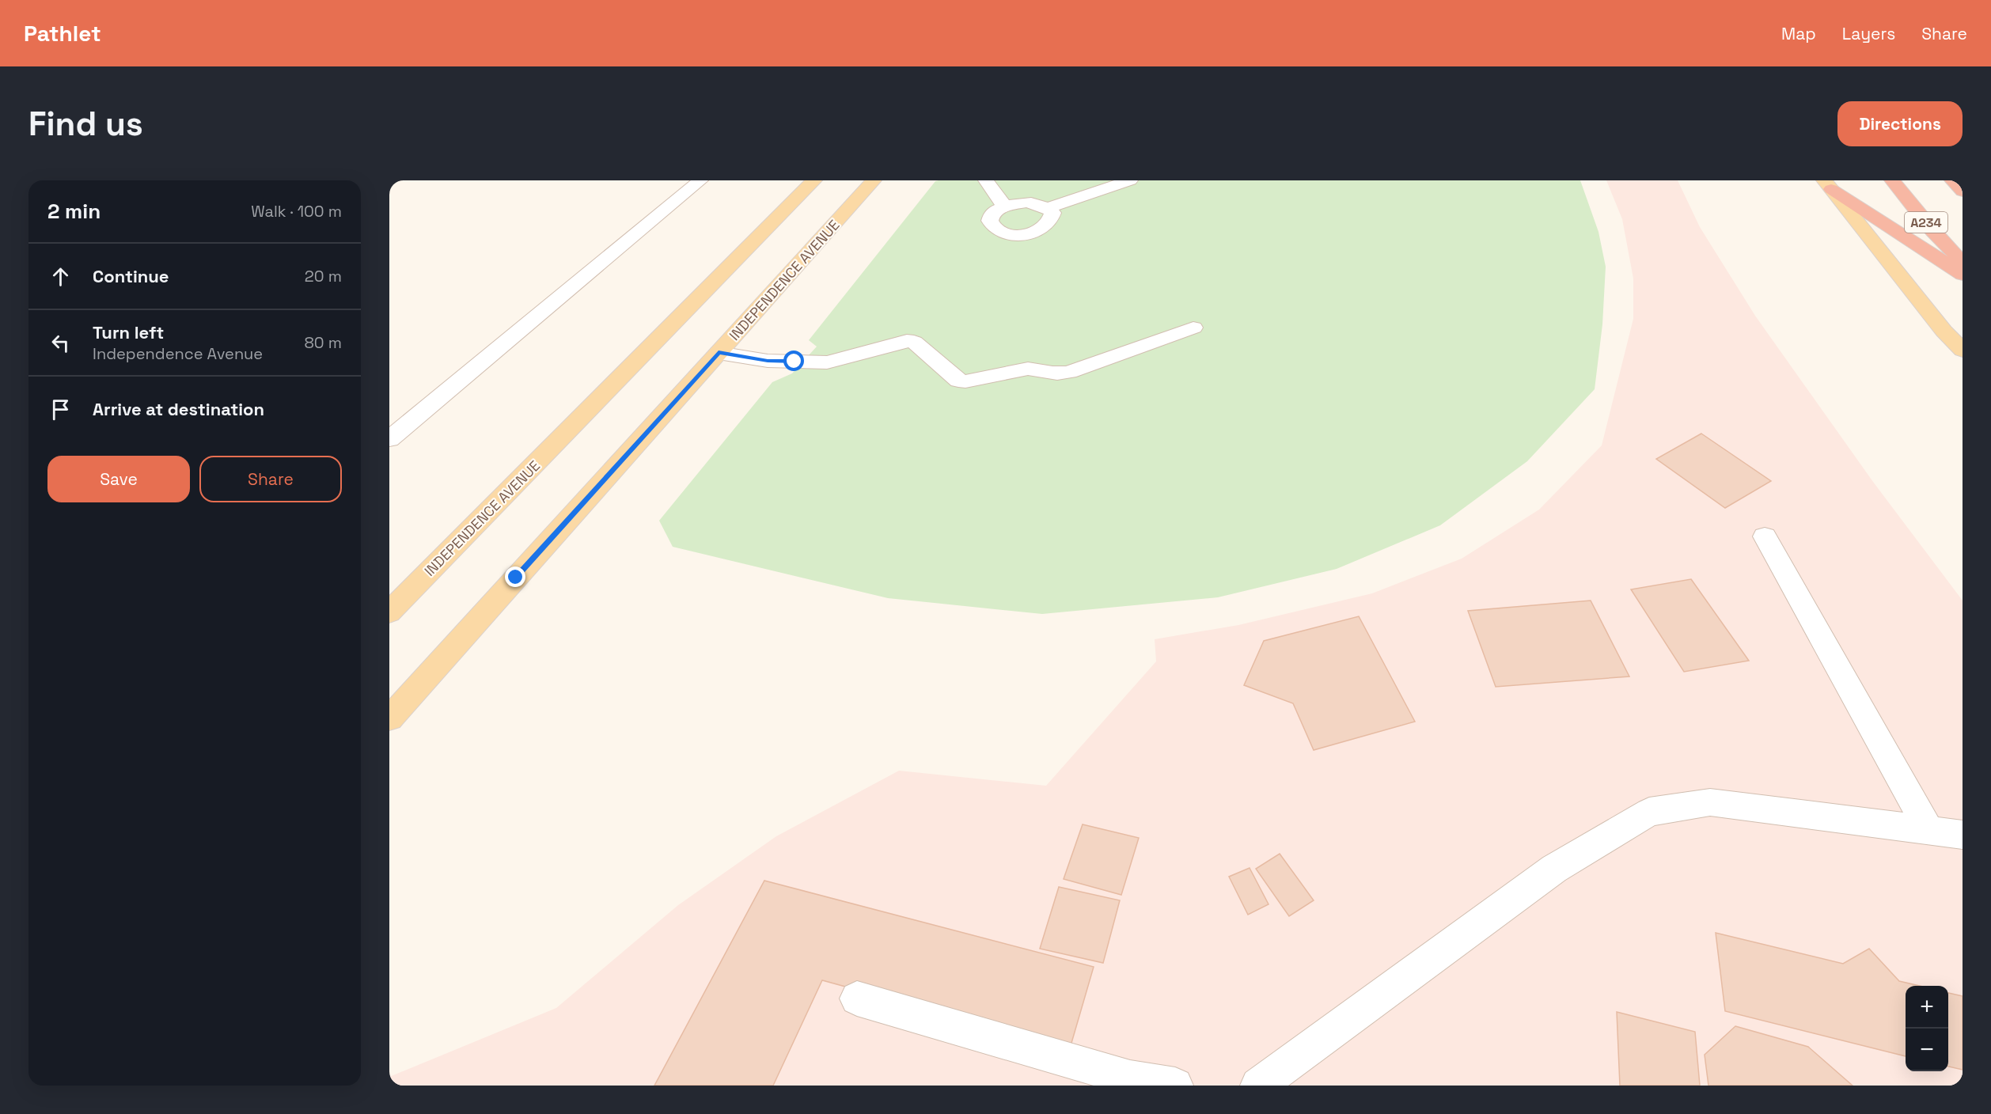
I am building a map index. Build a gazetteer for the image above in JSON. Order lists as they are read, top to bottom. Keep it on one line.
{"streets":{"highway":["A234"],"main road":["INDEPENDENCE AVENUE"]},"page":{"header":"Pathlet","nav":["Map","Layers","Share"],"buttons":["Directions",["Save","Share"]],"title":"Find us","heading":["2 min","Walk · 100 m"],"list":[["Continue","20 m"],["Turn left","Independence Avenue","80 m"],"Arrive at destination"],"map_buttons":["+","−"]}}
